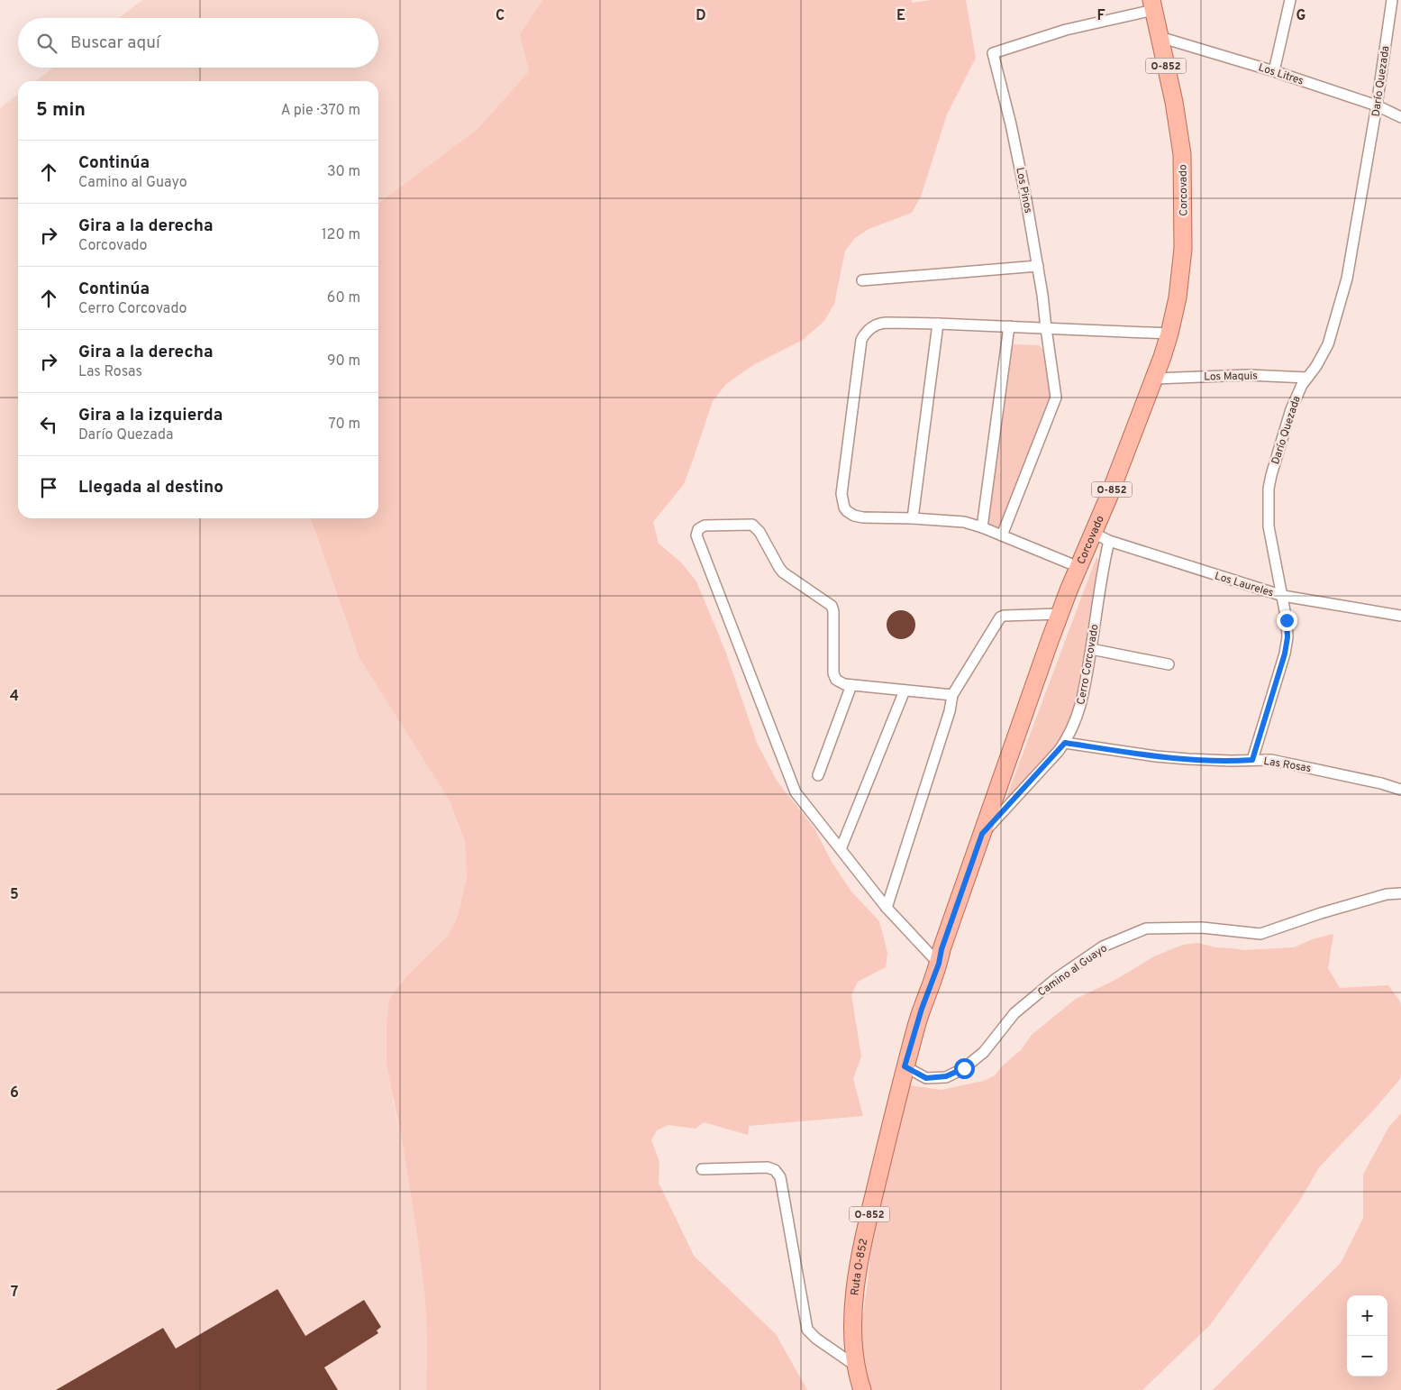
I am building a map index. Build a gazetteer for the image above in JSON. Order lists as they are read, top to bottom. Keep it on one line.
{"streets":{"main road":["O-852","Corcovado","Ruta O-852"],"street":["Los Litres","Darío Quezada","Los Pinos","Los Maquis","Los Laureles","Cerro Corcovado","Las Rosas","Camino al Guayo"]},"crossings":[["Los Litres","Darío Quezada"],["Los Litres","Corcovado"],["Darío Quezada","Los Maquis"],["Darío Quezada","Los Laureles"],["Darío Quezada","Las Rosas"],["Los Pinos","Corcovado"],["Corcovado","Los Maquis"],["Corcovado","Los Laureles"],["Corcovado","Cerro Corcovado"],["Corcovado","Camino al Guayo"],["Corcovado","Ruta O-852"],["Los Laureles","Cerro Corcovado"],["Cerro Corcovado","Las Rosas"],["Camino al Guayo","Ruta O-852"]],"page":{"search":"Buscar aquí","heading":["5 min","A pie · 370 m"],"list":[["Continúa","Camino al Guayo","30 m"],["Gira a la derecha","Corcovado","120 m"],["Continúa","Cerro Corcovado","60 m"],["Gira a la derecha","Las Rosas","90 m"],["Gira a la izquierda","Darío Quezada","70 m"],"Llegada al destino"],"map_buttons":["+","−"]},"grid":{"columns":["C","D","E","F","G"],"rows":["4","5","6","7"]}}
